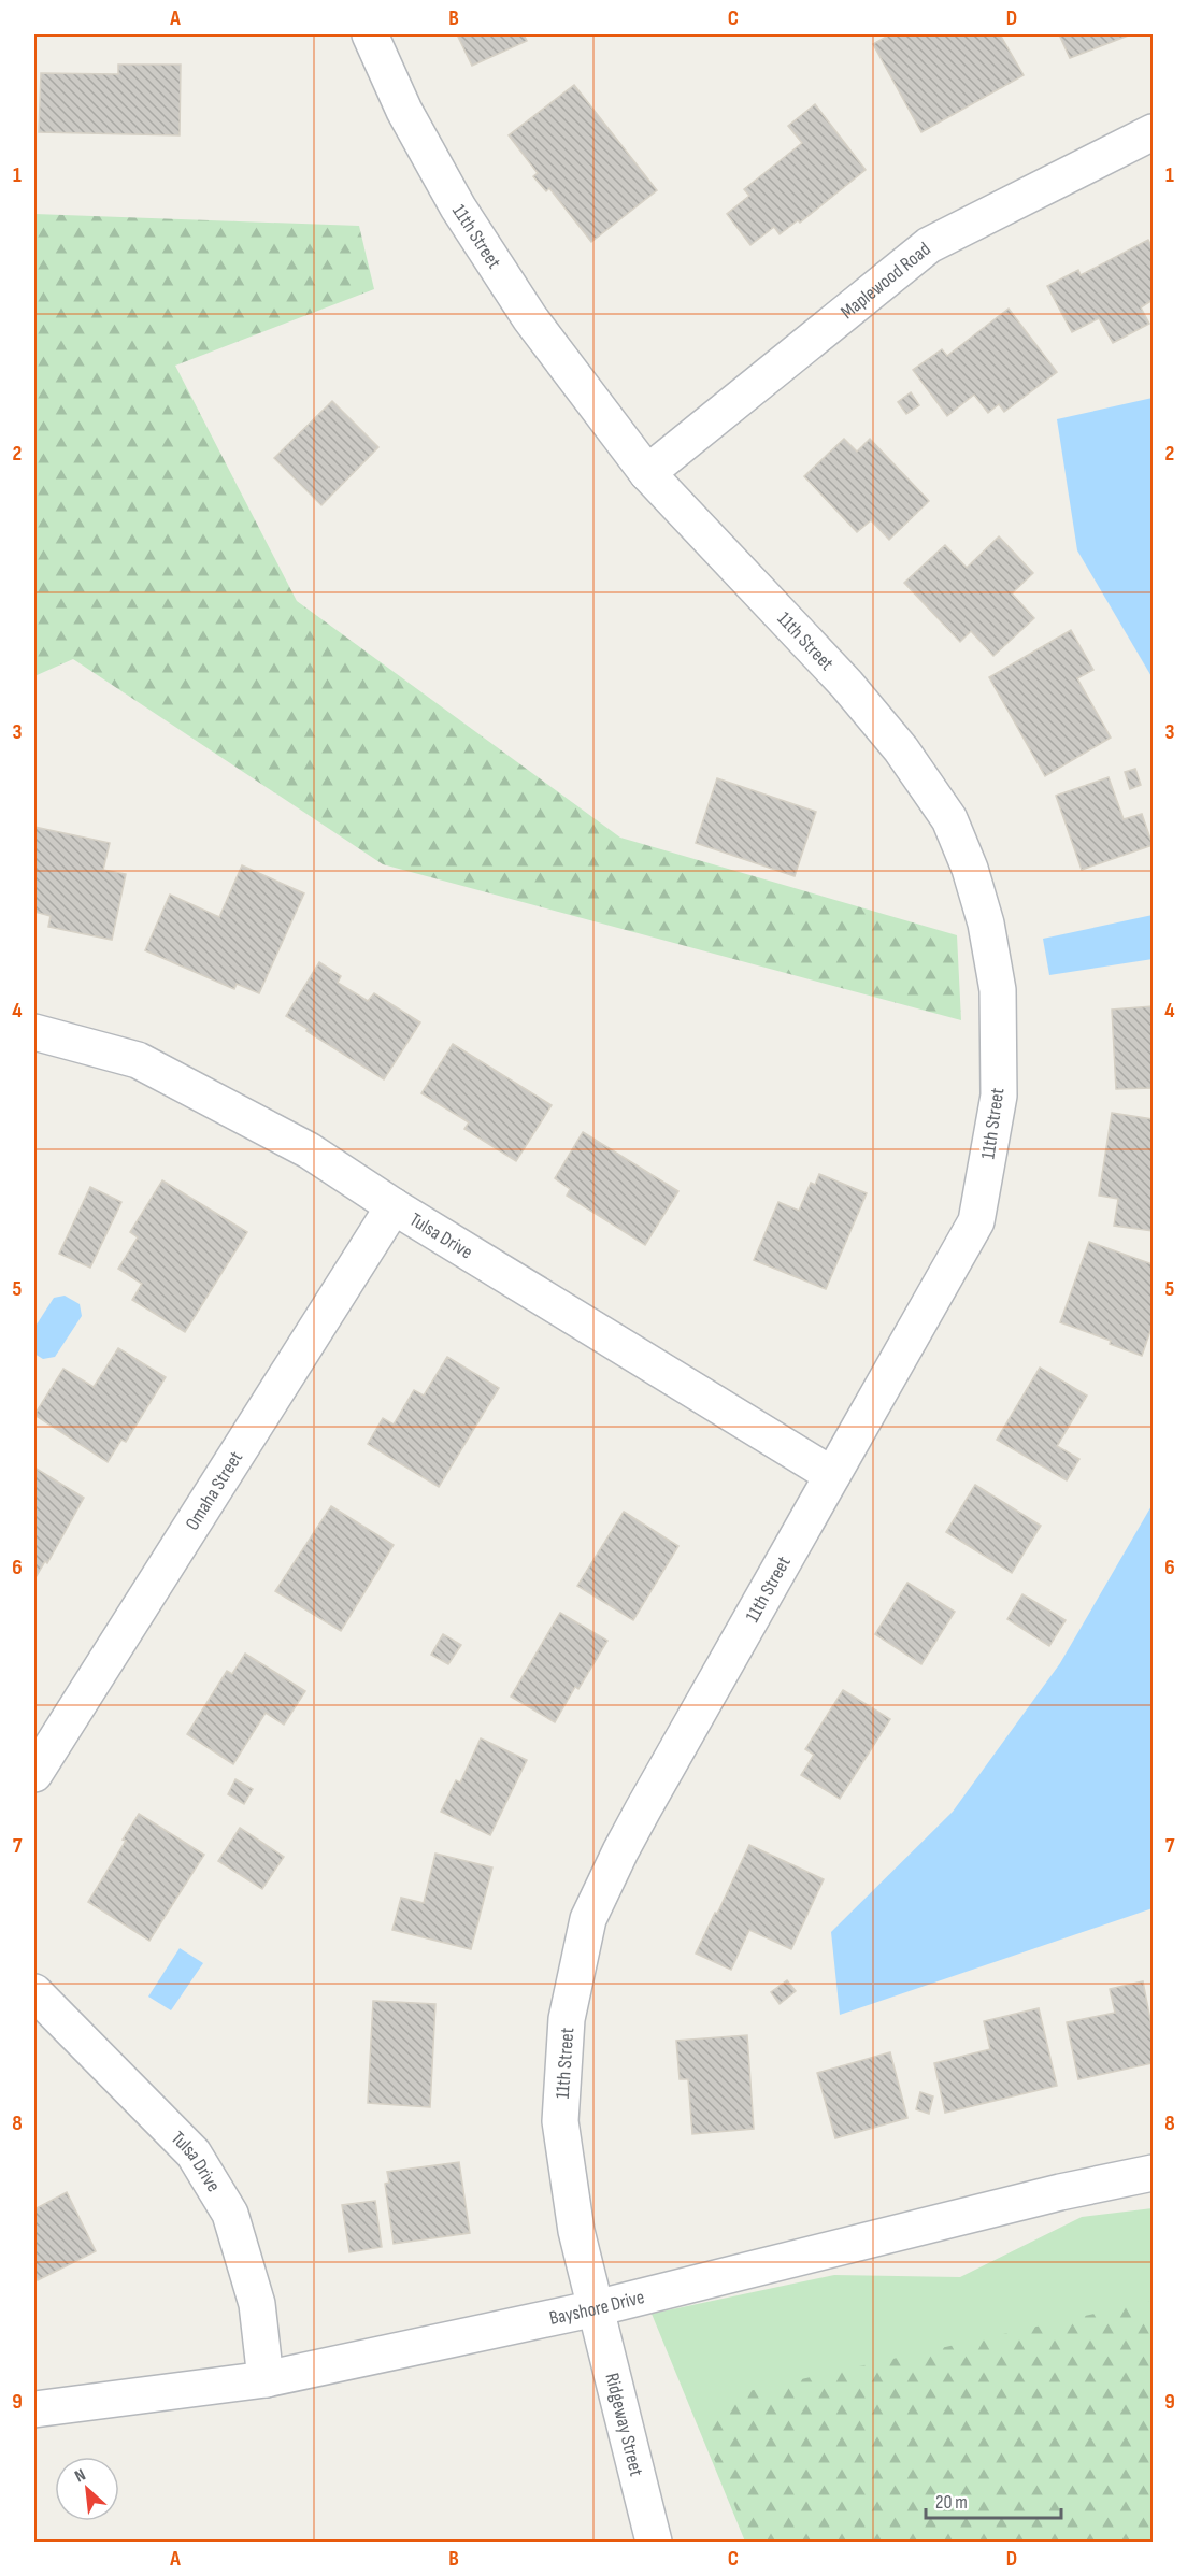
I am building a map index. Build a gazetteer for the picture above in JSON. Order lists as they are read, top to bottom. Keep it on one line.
{"streets":{"street":["11th Street","Maplewood Road","Tulsa Drive","Omaha Street","Bayshore Drive","Ridgeway Street"]},"crossings":[["11th Street","Maplewood Road"],["11th Street","Tulsa Drive"],["11th Street","Bayshore Drive"],["11th Street","Ridgeway Street"],["Tulsa Drive","Omaha Street"],["Tulsa Drive","Bayshore Drive"],["Bayshore Drive","Ridgeway Street"]],"scale_bar":"20 m","north":"top left","grid":{"columns":["A","B","C","D"],"rows":["1","2","3","4","5","6","7","8","9"]}}
